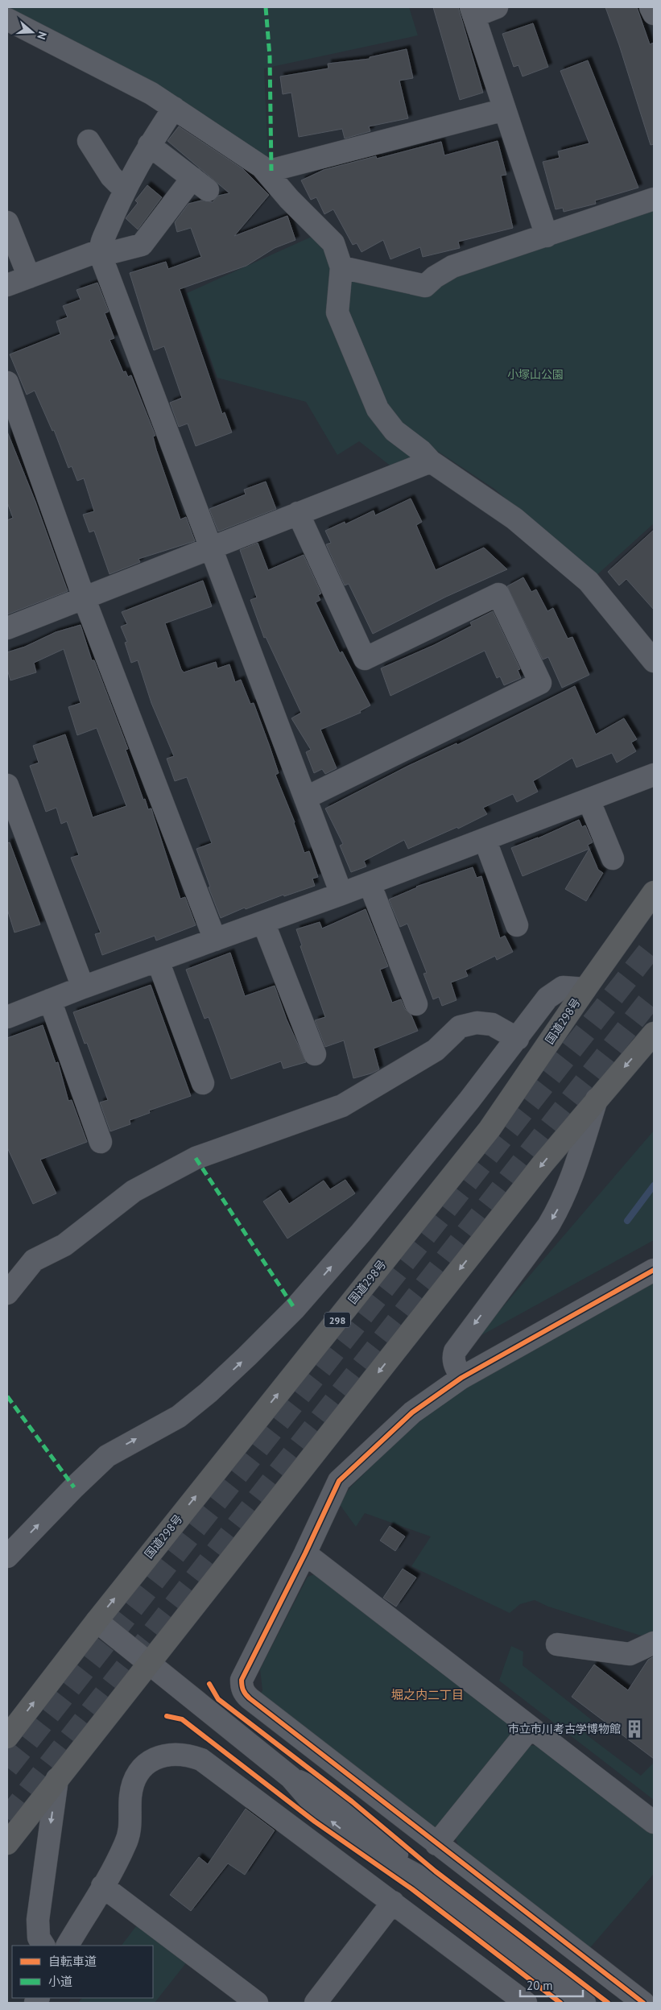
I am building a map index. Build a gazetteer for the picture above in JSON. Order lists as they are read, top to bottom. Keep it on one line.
{"streets":{"highway":["国道298号","298"]},"districts":["堀之内二丁目"],"parks":["小塚山公園"],"places":{"building":["市立市川考古学博物館"]},"legend":["自転車道","小道"],"scale_bar":"20 m","north":"right"}
